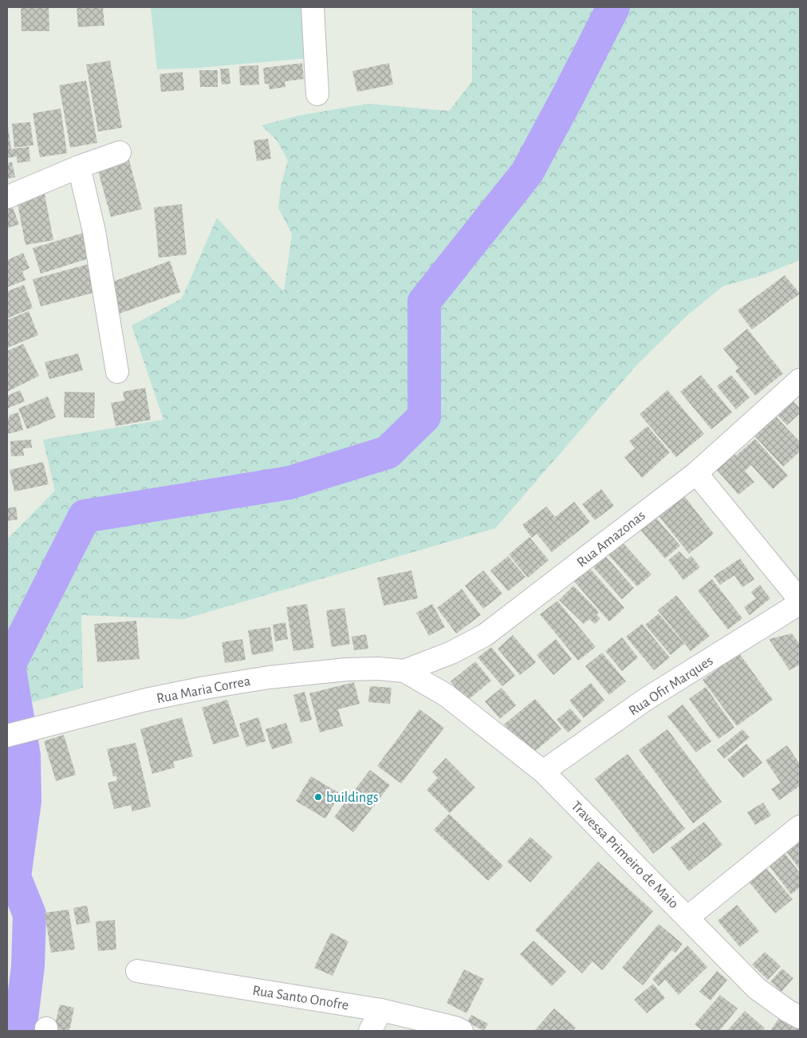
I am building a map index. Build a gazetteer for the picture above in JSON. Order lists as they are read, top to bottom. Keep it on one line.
{"streets":{"street":["Rua Amazonas","Rua Ofir Marques","Rua Maria Correa","Travessa Primeiro de Maio","Rua Santo Onofre"]},"crossings":[["Rua Amazonas","Rua Maria Correa"],["Rua Amazonas","Travessa Primeiro de Maio"],["Rua Ofir Marques","Travessa Primeiro de Maio"],["Rua Maria Correa","Travessa Primeiro de Maio"]],"places":["buildings"]}
